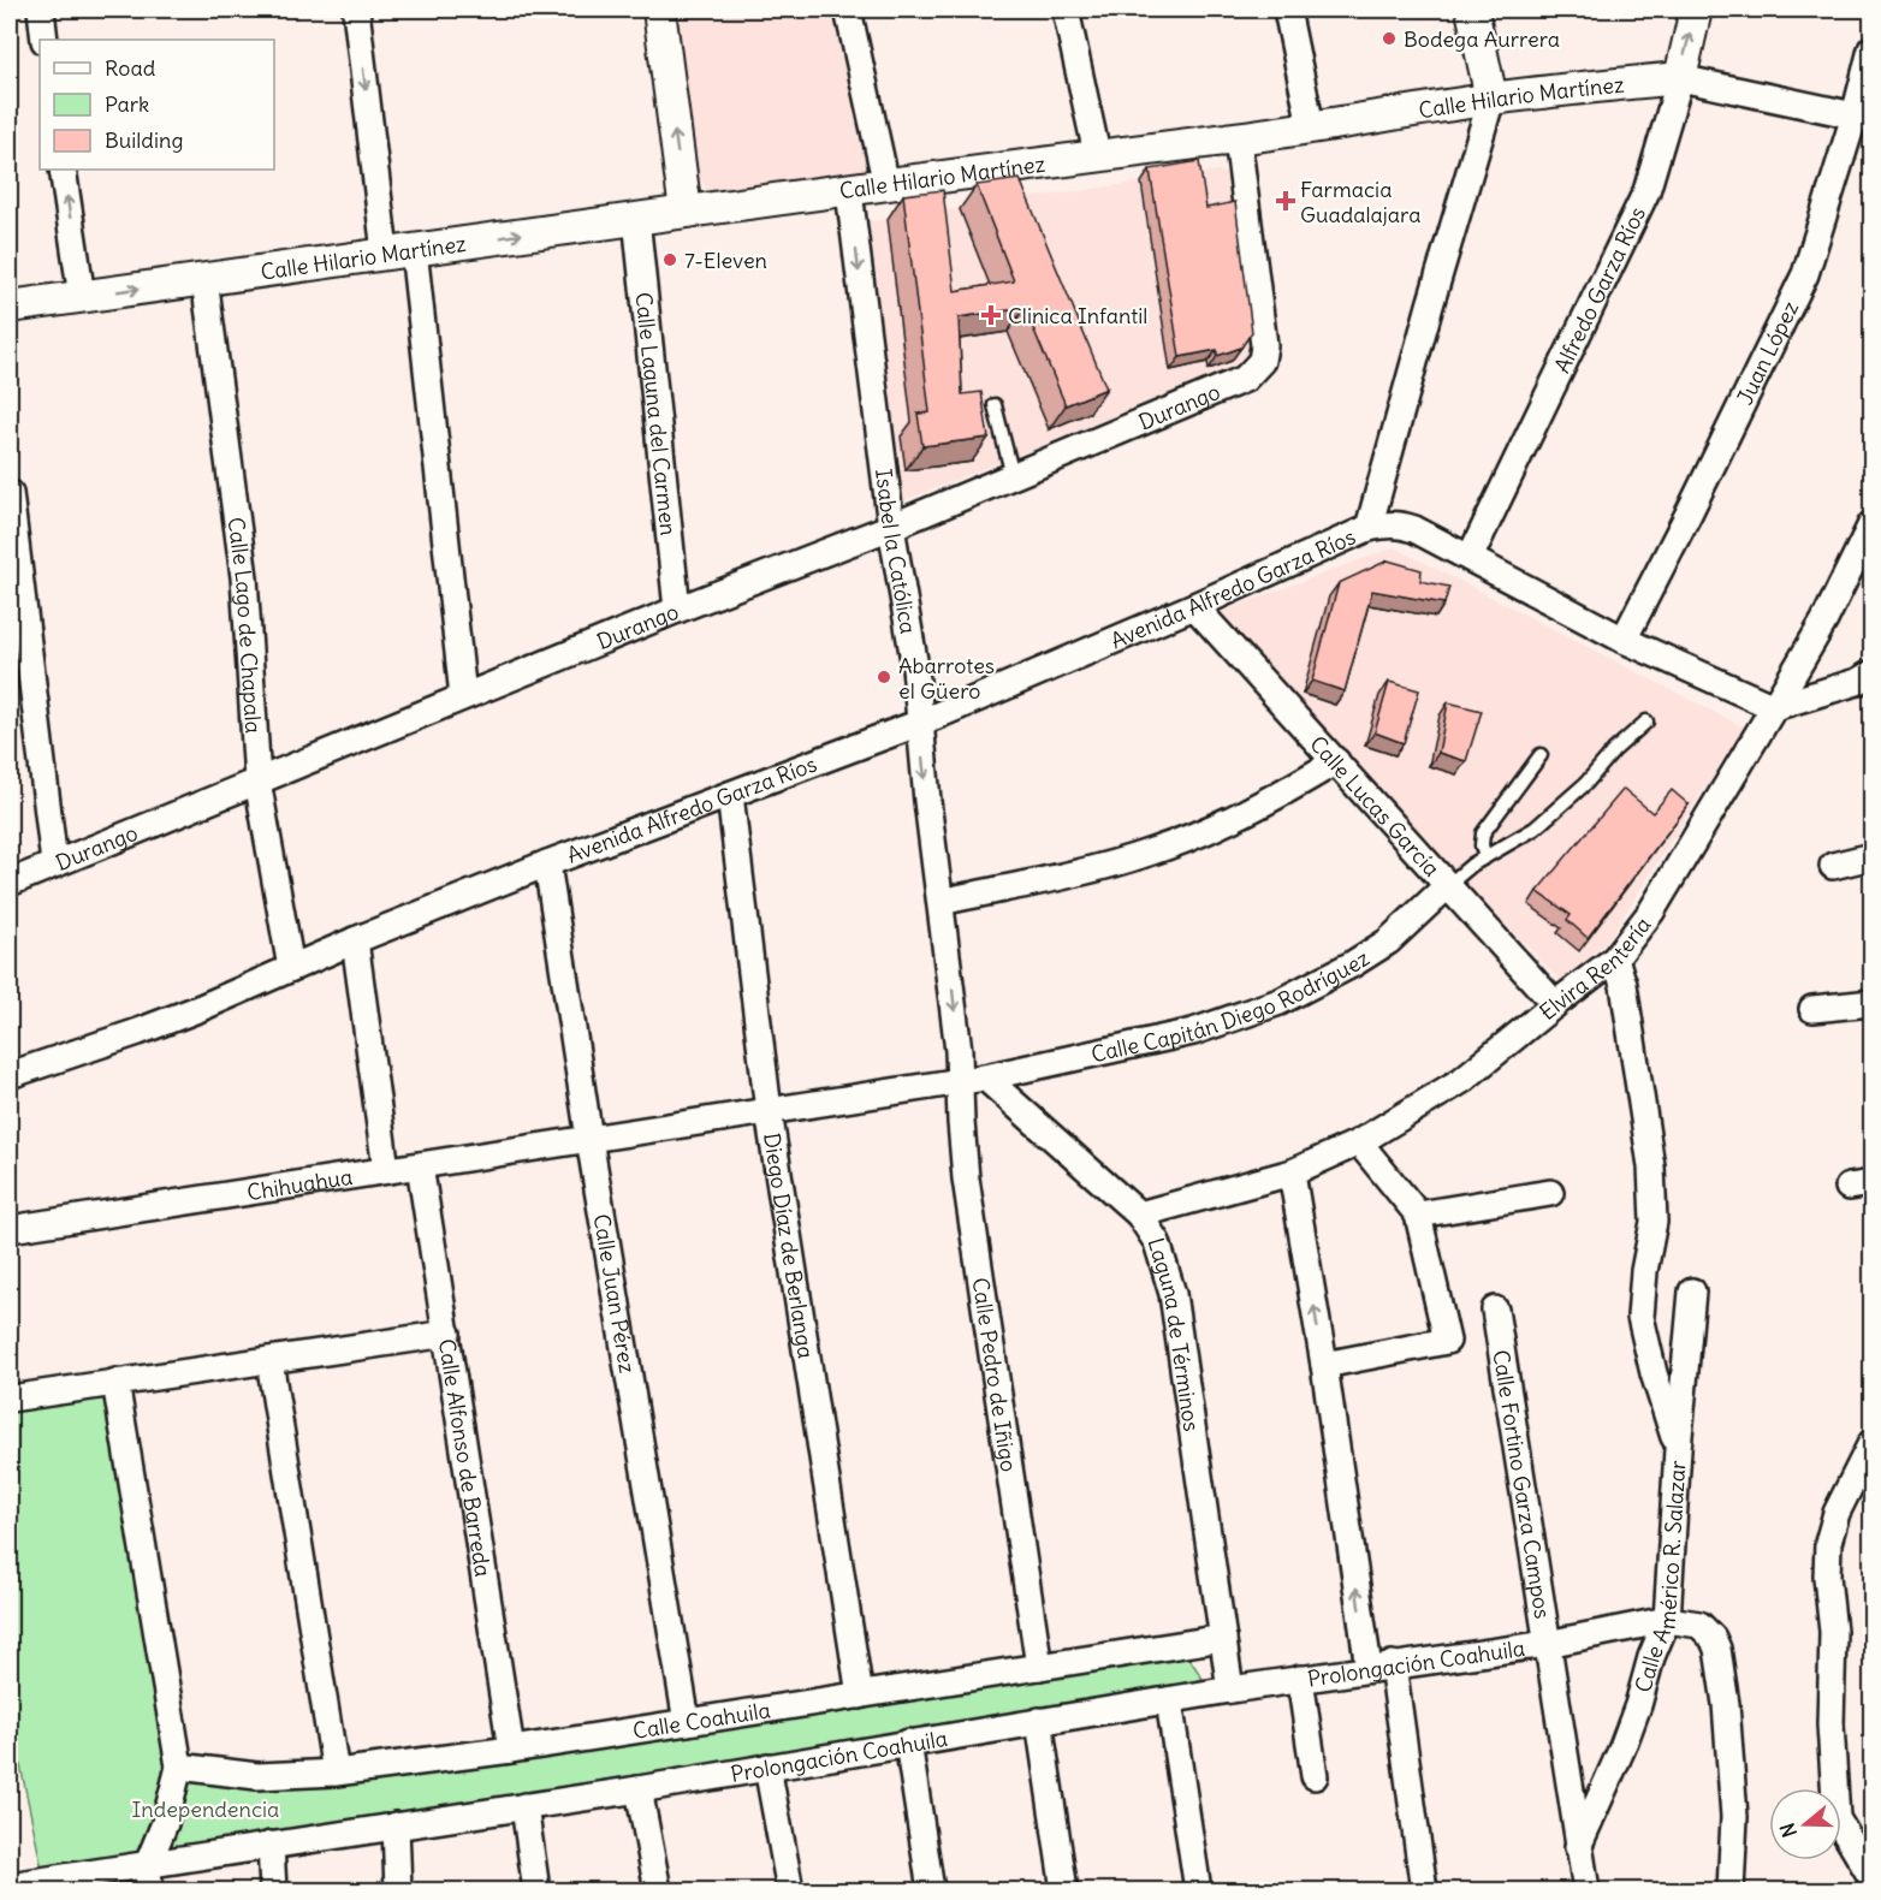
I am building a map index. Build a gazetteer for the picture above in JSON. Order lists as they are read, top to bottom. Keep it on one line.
{"streets":{"street":["Calle Hilario Martínez","Alfredo Garza Ríos","Juan López","Durango","Calle Laguna del Carmen","Isabel la Católica","Avenida Alfredo Garza Ríos","Calle Lago de Chapala","Calle Lucas García","Elvira Rentería","Calle Capitán Diego Rodríguez","Chihuahua","Diego Díaz de Berlanga","Calle Juan Pérez","Laguna de Términos","Calle Pedro de Iñigo","Calle Alfonso de Barreda","Calle Fortino Garza Campos","Calle Américo R. Salazar","Prolongación Coahuila","Calle Coahuila"]},"crossings":[["Calle Hilario Martínez","Alfredo Garza Ríos"],["Calle Hilario Martínez","Juan López"],["Calle Hilario Martínez","Durango"],["Calle Hilario Martínez","Calle Laguna del Carmen"],["Calle Hilario Martínez","Isabel la Católica"],["Calle Hilario Martínez","Calle Lago de Chapala"],["Alfredo Garza Ríos","Avenida Alfredo Garza Ríos"],["Juan López","Avenida Alfredo Garza Ríos"],["Durango","Calle Laguna del Carmen"],["Durango","Isabel la Católica"],["Durango","Calle Lago de Chapala"],["Isabel la Católica","Avenida Alfredo Garza Ríos"],["Isabel la Católica","Calle Capitán Diego Rodríguez"],["Isabel la Católica","Laguna de Términos"],["Isabel la Católica","Calle Pedro de Iñigo"],["Avenida Alfredo Garza Ríos","Calle Lago de Chapala"],["Avenida Alfredo Garza Ríos","Calle Lucas García"],["Avenida Alfredo Garza Ríos","Elvira Rentería"],["Avenida Alfredo Garza Ríos","Diego Díaz de Berlanga"],["Avenida Alfredo Garza Ríos","Calle Juan Pérez"],["Calle Lucas García","Elvira Rentería"],["Calle Lucas García","Calle Capitán Diego Rodríguez"],["Elvira Rentería","Laguna de Términos"],["Calle Capitán Diego Rodríguez","Chihuahua"],["Calle Capitán Diego Rodríguez","Diego Díaz de Berlanga"],["Calle Capitán Diego Rodríguez","Calle Juan Pérez"],["Calle Capitán Diego Rodríguez","Laguna de Términos"],["Calle Capitán Diego Rodríguez","Calle Pedro de Iñigo"],["Chihuahua","Calle Juan Pérez"],["Chihuahua","Calle Alfonso de Barreda"],["Diego Díaz de Berlanga","Calle Coahuila"],["Calle Juan Pérez","Calle Coahuila"],["Laguna de Términos","Calle Pedro de Iñigo"],["Laguna de Términos","Prolongación Coahuila"],["Laguna de Términos","Calle Coahuila"],["Calle Pedro de Iñigo","Calle Coahuila"],["Calle Alfonso de Barreda","Calle Coahuila"],["Calle Fortino Garza Campos","Calle Américo R. Salazar"],["Calle Fortino Garza Campos","Prolongación Coahuila"],["Calle Américo R. Salazar","Prolongación Coahuila"]],"one_way":["Isabel la Católica"],"parks":["Independencia"],"places":{"other":["Bodega Aurrera","7-Eleven","Abarrotes el Güero"],"health":["Farmacia Guadalajara","Clinica Infantil"]},"legend":["Road","Park","Building"],"north":"left"}
